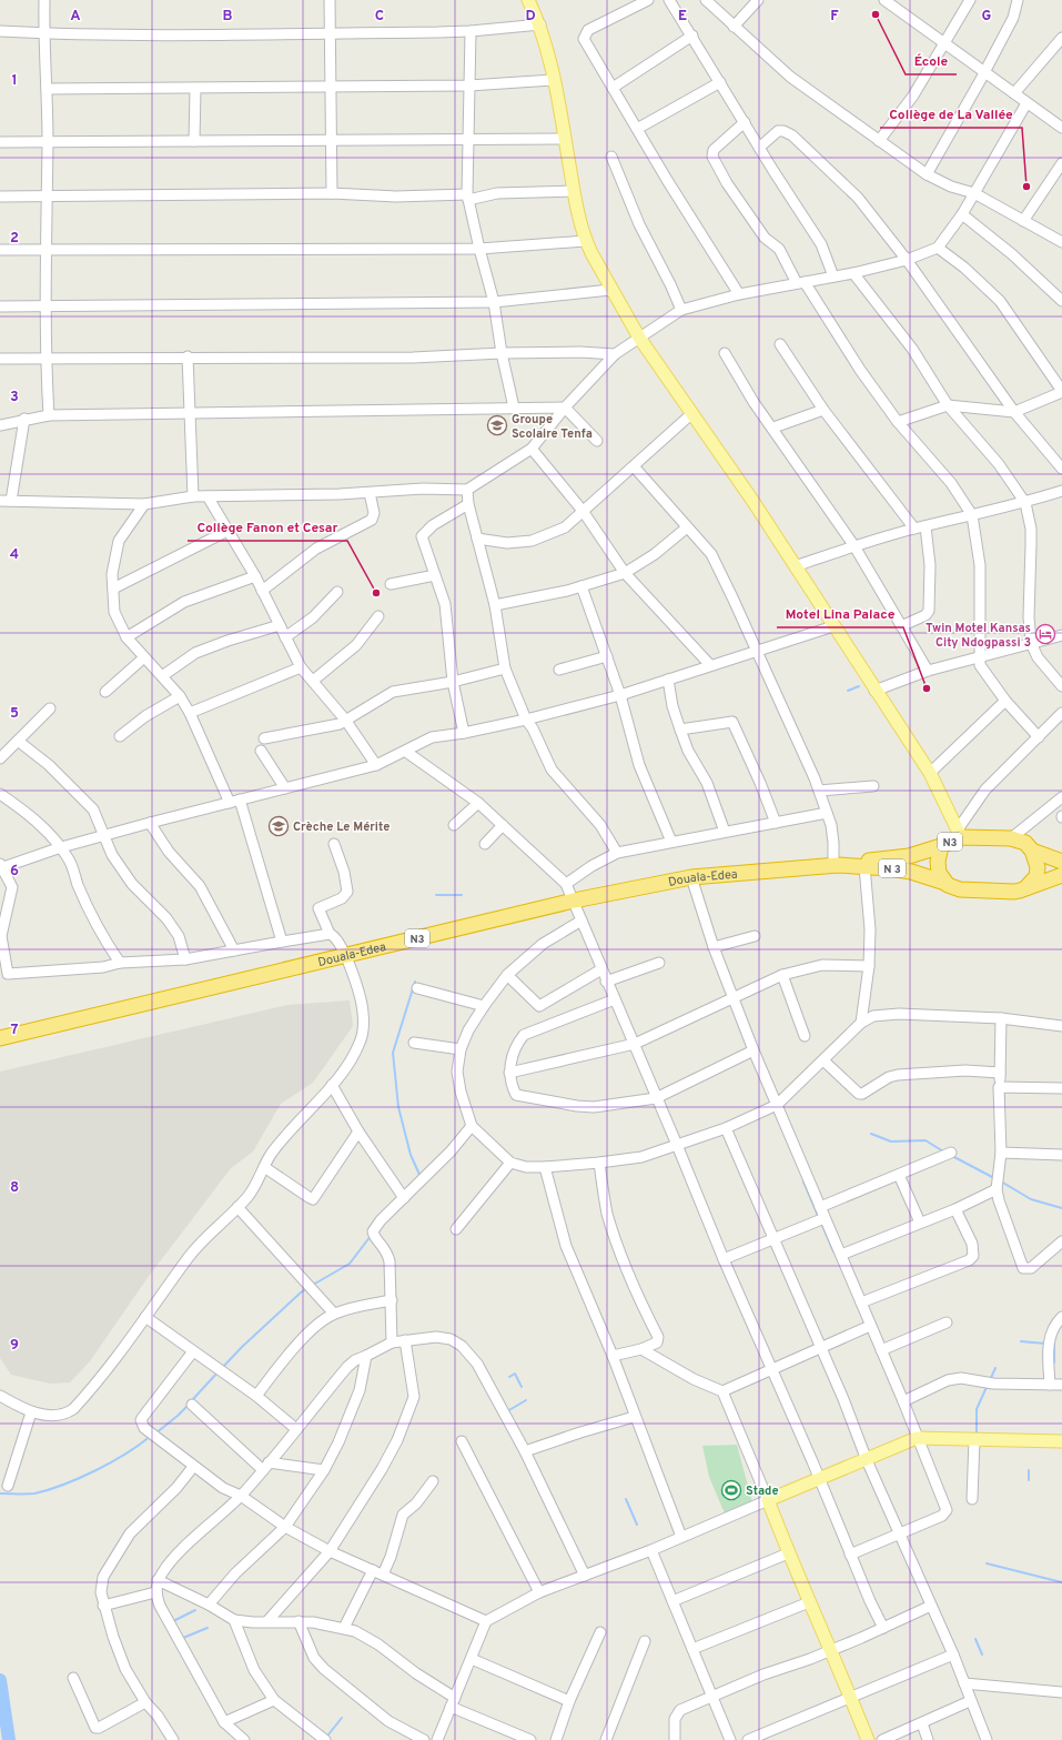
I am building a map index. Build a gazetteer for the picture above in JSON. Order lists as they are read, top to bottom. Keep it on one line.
{"streets":{"highway":["N3","N 3","Douala-Edea"]},"crossings":[["N3","N 3"],["N 3","Douala-Edea"]],"places":{"other":["École","Collège de La Vallée","Collège Fanon et Cesar","Motel Lina Palace"],"school or university":["Groupe Scolaire Tenfa","Crèche Le Mérite"],"hotel":["Twin Motel Kansas City Ndogpassi 3"],"sports":["Stade"]},"grid":{"columns":["A","B","C","D","E","F","G"],"rows":["1","2","3","4","5","6","7","8","9"]}}
